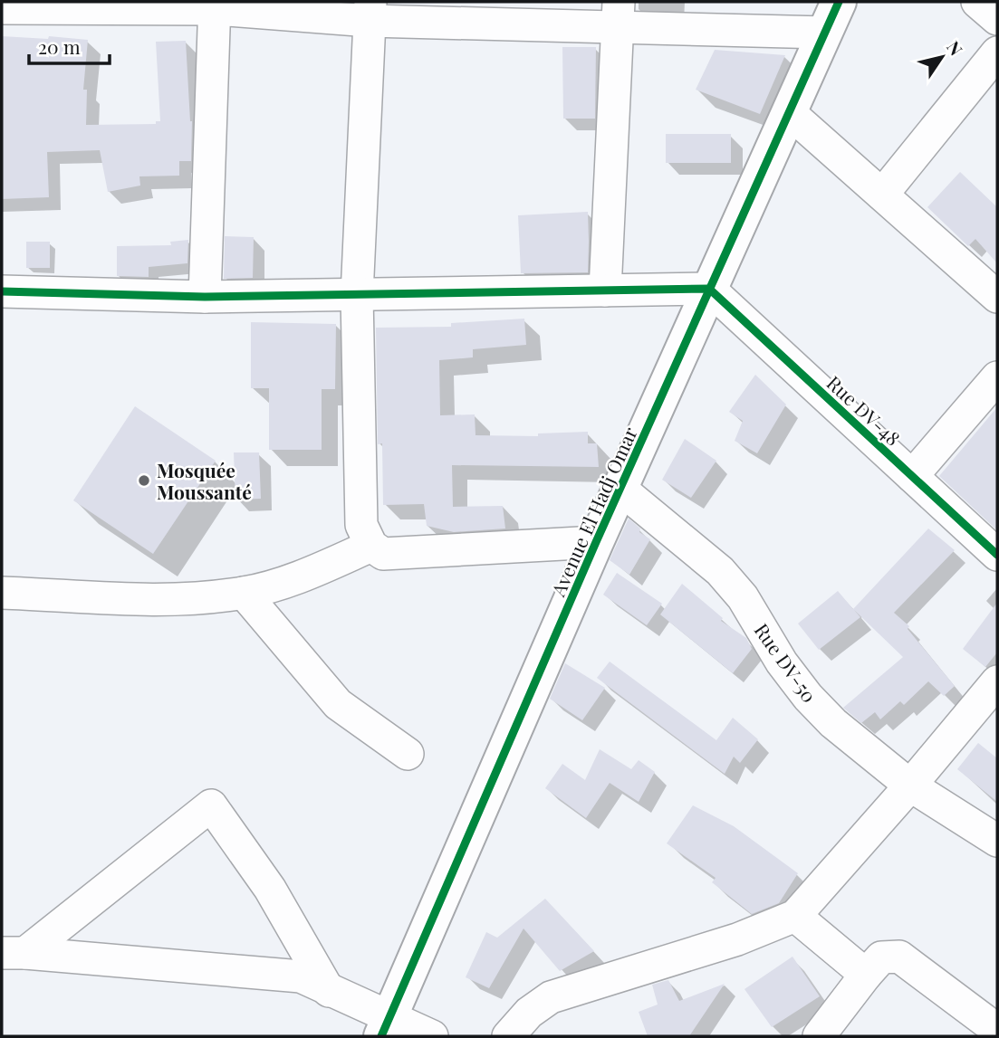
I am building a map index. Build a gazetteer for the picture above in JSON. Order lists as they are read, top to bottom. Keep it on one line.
{"streets":{"street":["Rue DV-48","Avenue El Hadj Omar","Rue DV-50"]},"crossings":[["Rue DV-48","Avenue El Hadj Omar"],["Avenue El Hadj Omar","Rue DV-50"]],"places":["Mosquée Moussanté"],"scale_bar":"20 m","north":"top right"}
